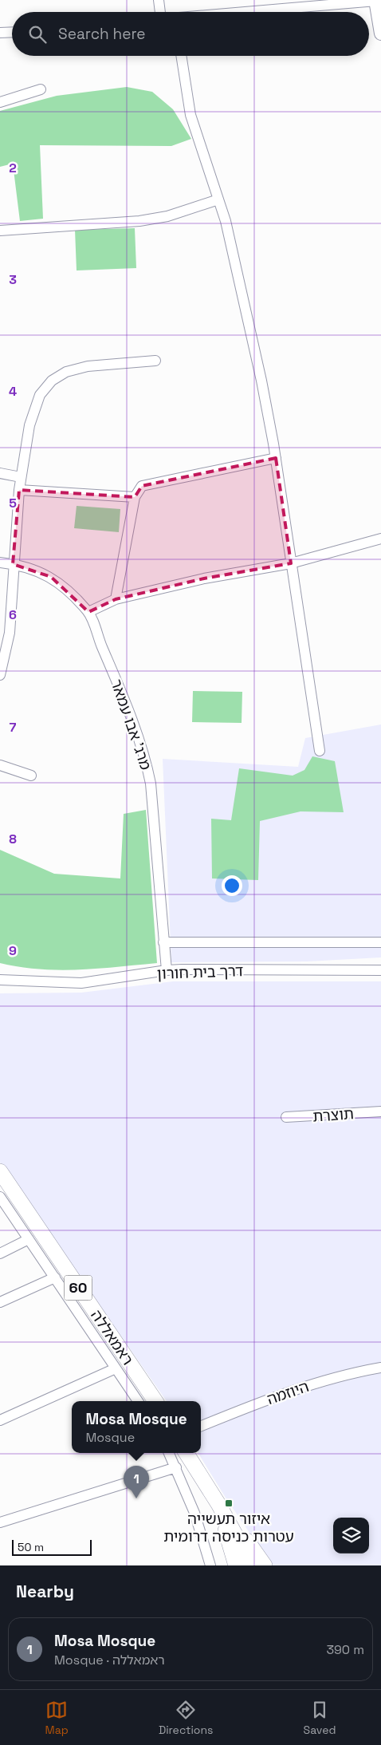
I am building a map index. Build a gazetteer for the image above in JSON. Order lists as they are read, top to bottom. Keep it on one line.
{"streets":{"highway":["60","ראמאללה"],"street":["מרג' אבו עמאר","דרך בית חורון","תוצרת","היוזמה"]},"crossings":[["מרג' אבו עמאר","דרך בית חורון"]],"places":{"transit":["איזור תעשייה עטרות כניסה דרומית"]},"scale_bar":"50 m","page":{"search":"Search here","popup":["Mosa Mosque","Mosque"],"pins":"1","scale":"50 m","heading":"Nearby","list":[{"mark":"1","name":"Mosa Mosque","note":"Mosque · ראמאללה","value":"390 m"}],"nav":["Map","Directions","Saved"]},"grid":{"rows":["2","3","4","5","6","7","8","9"]}}
